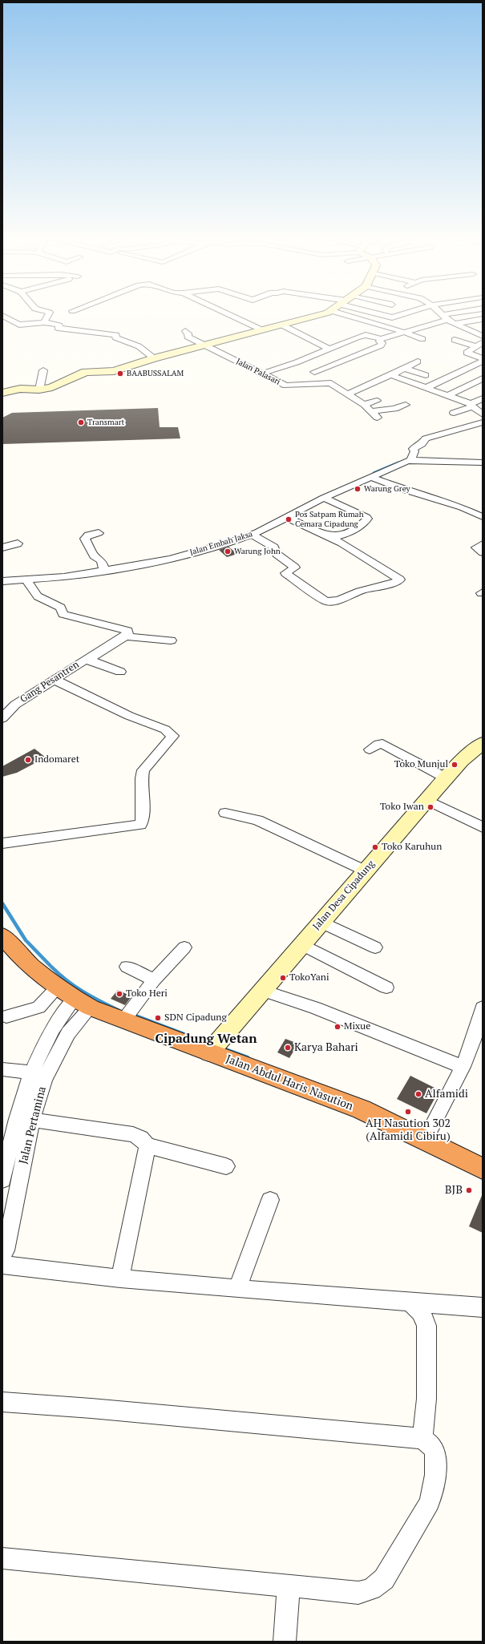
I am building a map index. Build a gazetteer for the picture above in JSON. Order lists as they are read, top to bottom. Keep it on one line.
{"streets":{"highway":["Jalan Abdul Haris Nasution"],"street":["Jalan Palasari","Jalan Embah Jaksa","Gang Pesantren","Jalan Desa Cipadung","Jalan Pertamina"]},"crossings":[["Jalan Desa Cipadung","Jalan Abdul Haris Nasution"],["Jalan Abdul Haris Nasution","Jalan Pertamina"]],"districts":["Cipadung Wetan"],"places":["BAABUSSALAM","Transmart","Warung Grey","Pos Satpam Rumah Cemara Cipadung","Warung John","Indomaret","Toko Munjul","Toko Iwan","Toko Karuhun","TokoYani","Toko Heri","SDN Cipadung","Mixue","Karya Bahari","Alfamidi","AH Nasution 302 (Alfamidi Cibiru)","BJB"]}
